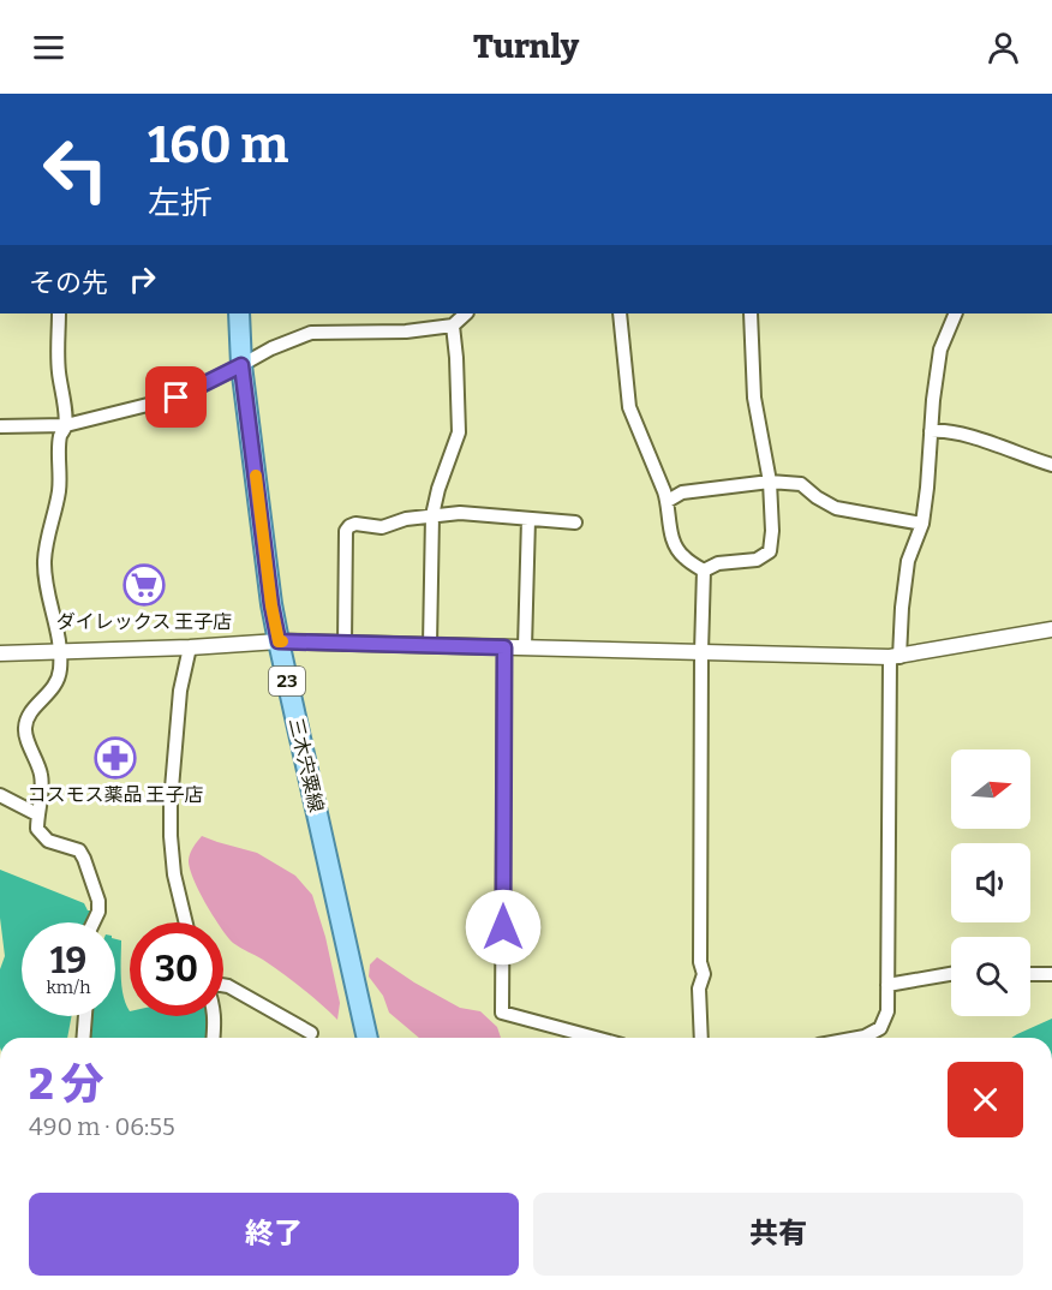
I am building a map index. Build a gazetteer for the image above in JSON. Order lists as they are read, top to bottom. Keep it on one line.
{"streets":{"main road":["23","三木宍粟線"]},"places":{"supermarket":["ダイレックス 王子店"],"pharmacy":["コスモス薬品 王子店"]},"north":"right","page":{"header":"Turnly","turn":["160 m","左折"],"then":"その先","speed":"19 km/h","limit":"30","heading":["2 分","490 m · 06:55"],"buttons":["終了","共有"]}}
